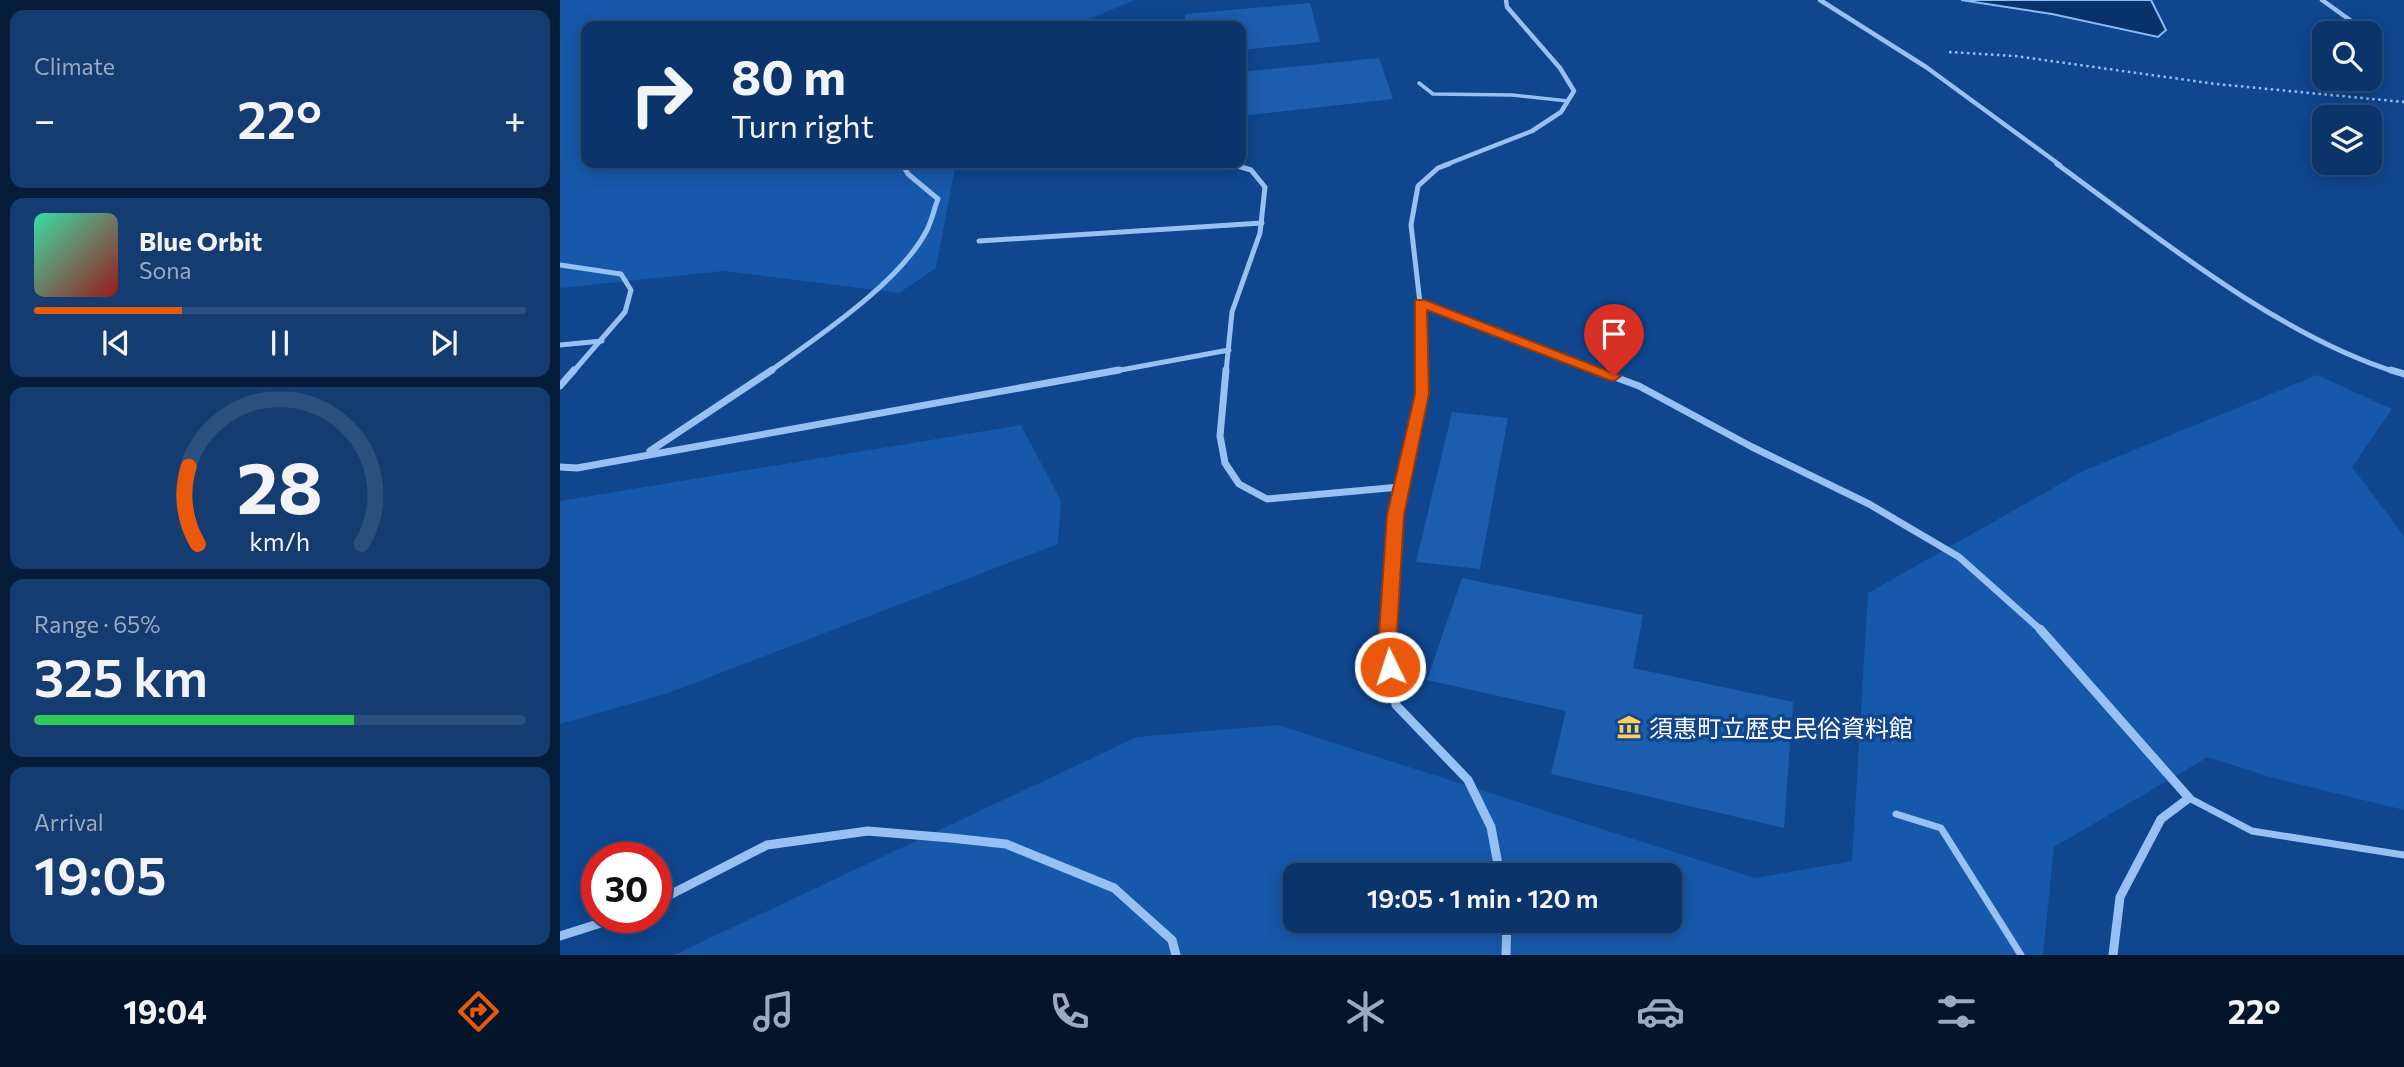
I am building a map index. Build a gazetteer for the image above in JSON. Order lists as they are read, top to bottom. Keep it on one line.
{"places":{"museum":["須惠町立歴史民俗資料館"]},"page":{"tile":["Climate",["Range · 65%","325 km"],["Arrival","19:05"]],"turn":["80 m","Turn right"],"heat":["−","22°","+"],"song":["Blue Orbit","Sona"],"limit":"30","trip":"19:05 · 1 min · 120 m","tabs":["19:04","22°"],"gauge":["28","km/h"]}}
